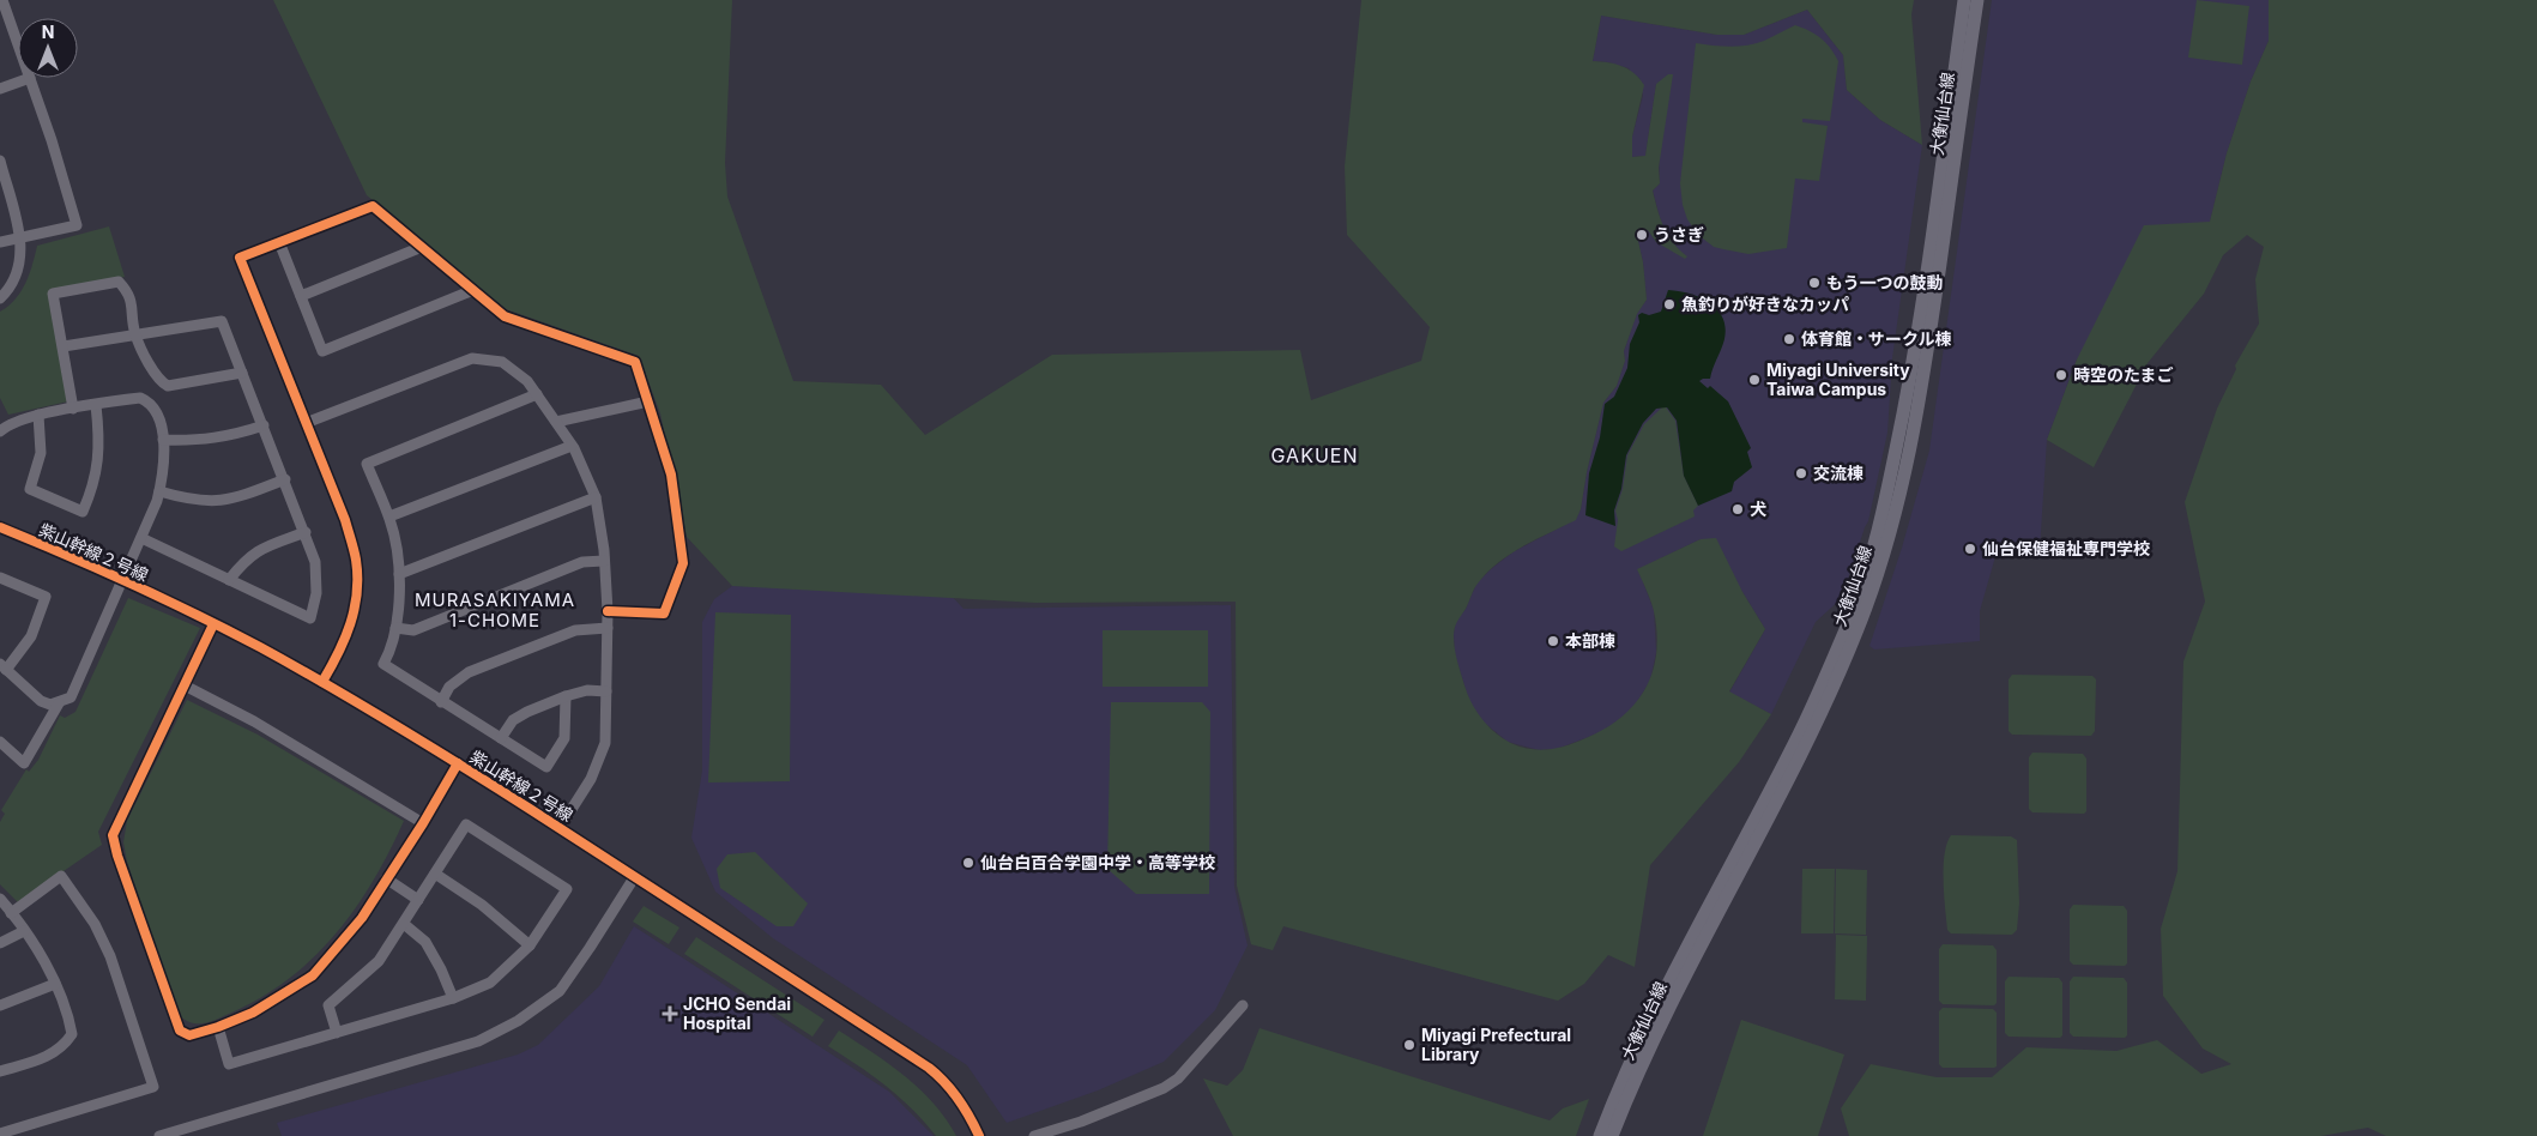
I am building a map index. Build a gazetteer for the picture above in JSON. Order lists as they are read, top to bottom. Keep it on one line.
{"streets":{"main road":["大衡仙台線"],"street":["紫山幹線２号線"]},"districts":["GAKUEN","MURASAKIYAMA 1-CHOME"],"places":{"other":["うさぎ","もう一つの鼓動","魚釣りが好きなカッパ","体育館・サークル棟","時空のたまご","Miyagi University Taiwa Campus","交流棟","犬","仙台保健福祉専門学校","本部棟","仙台白百合学園中学・高等学校","Miyagi Prefectural Library"],"health":["JCHO Sendai Hospital"]},"north":"top"}
